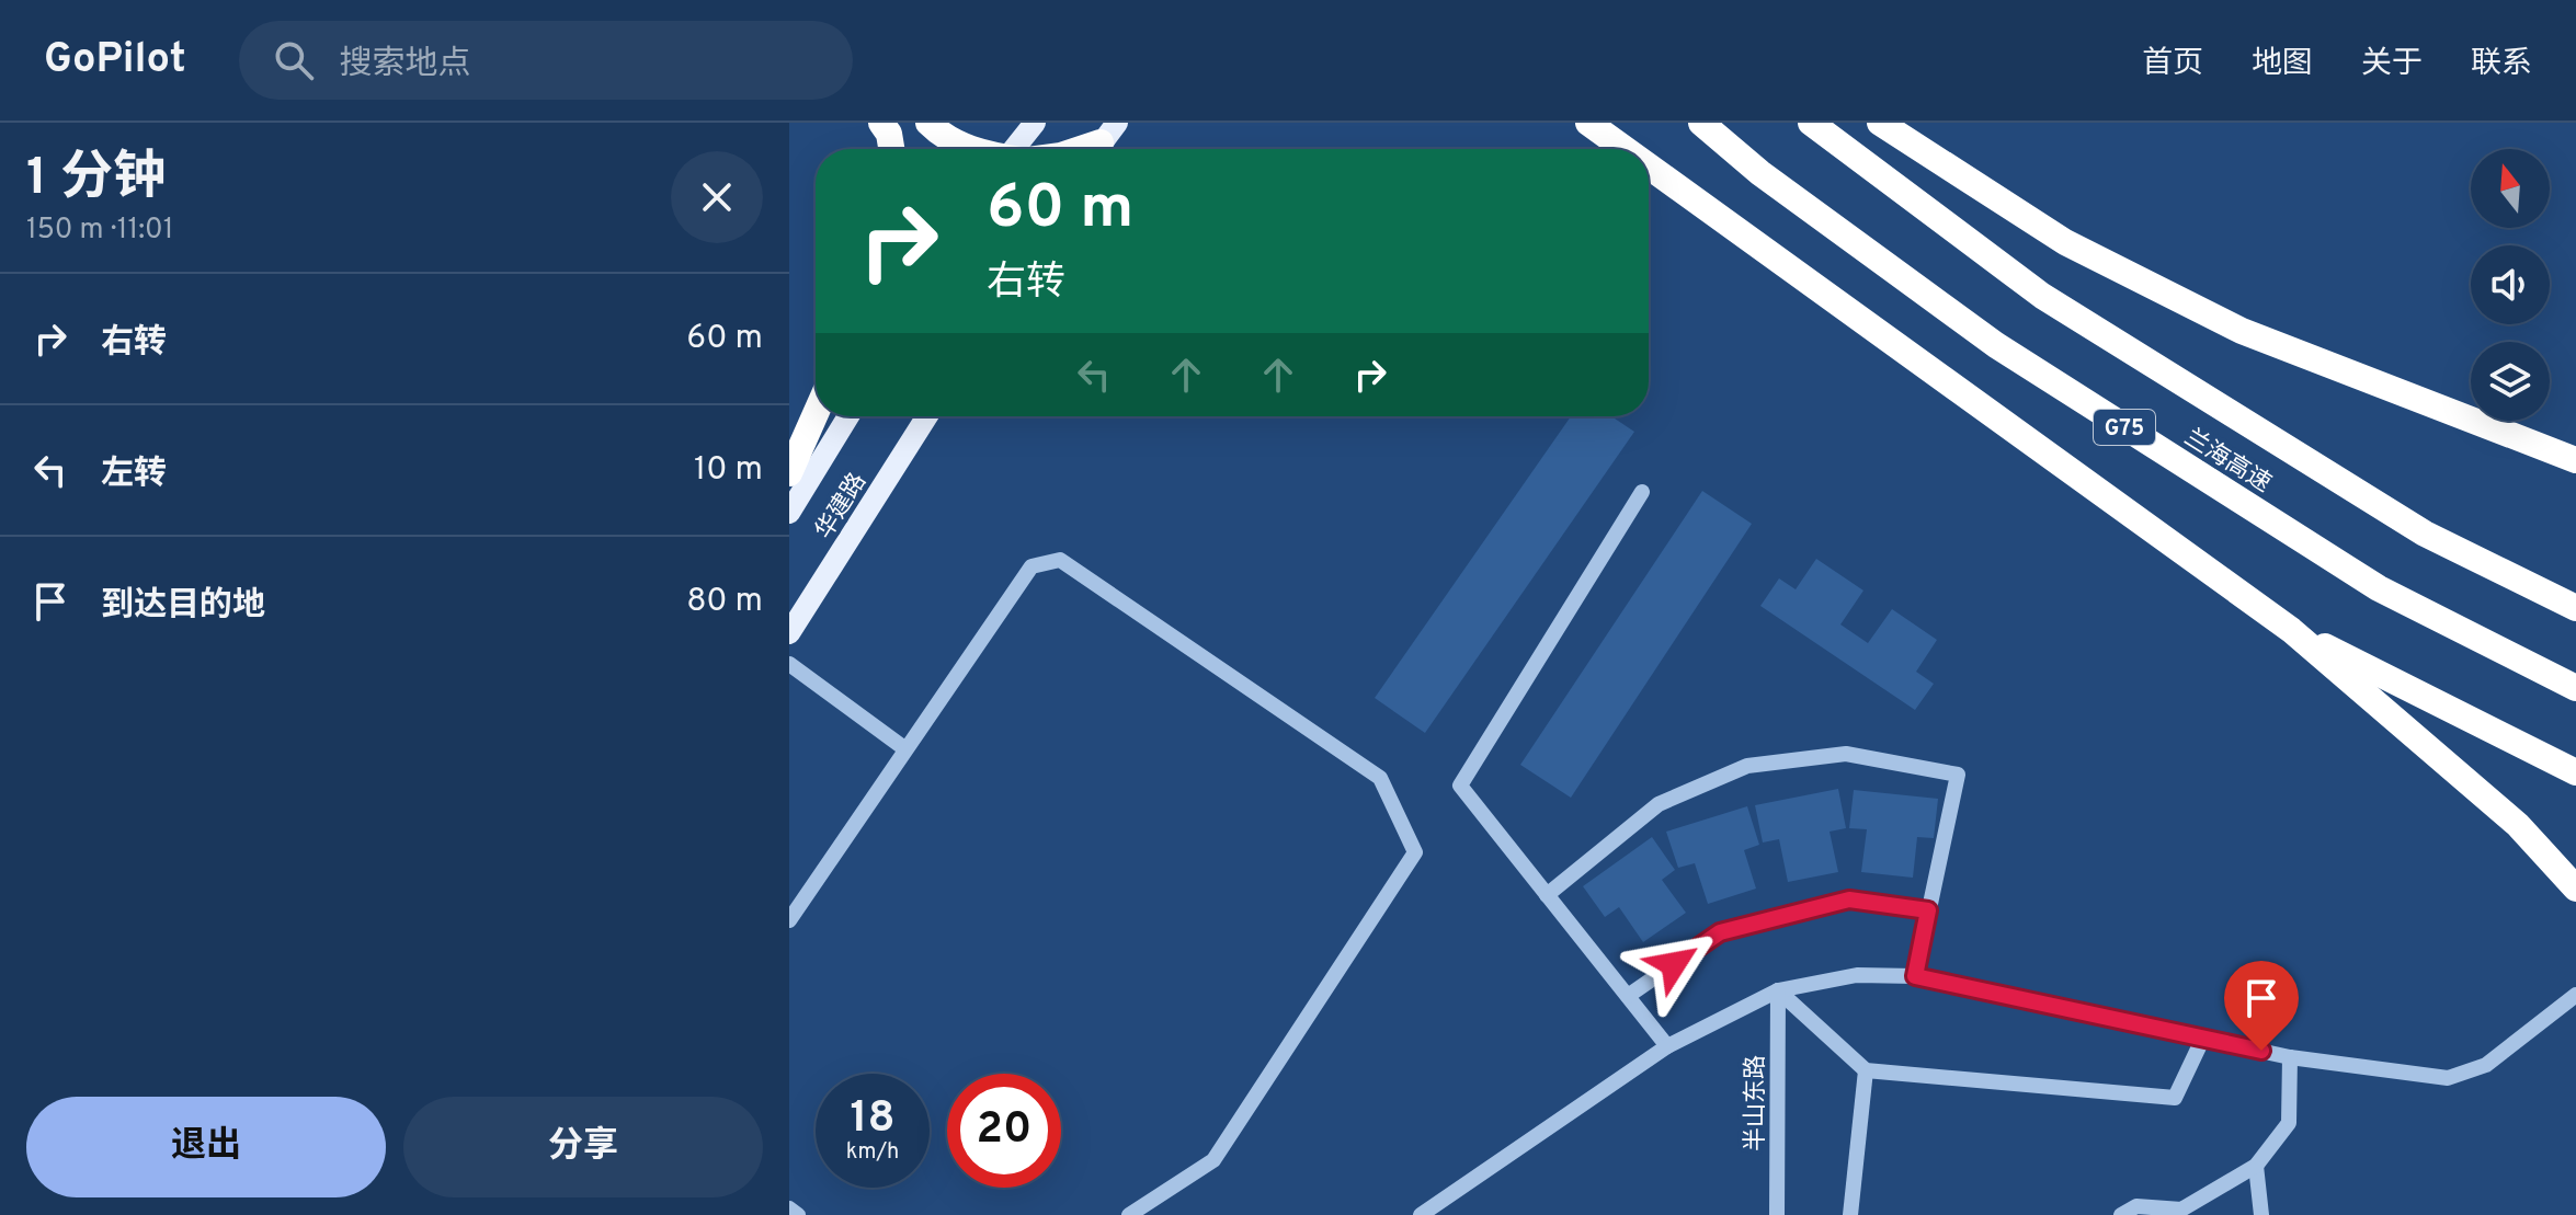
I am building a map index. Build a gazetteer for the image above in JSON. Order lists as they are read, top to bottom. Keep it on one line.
{"streets":{"highway":["G75","兰海高速"],"main road":["华建路"],"street":["半山东路"]},"north":"top","page":{"header":"GoPilot","search":"搜索地点","nav":["首页","地图","关于","联系"],"heading":["1 分钟","150 m · 11:01"],"turn":["60 m","右转"],"list":[{"name":"右转","value":"60 m"},{"name":"左转","value":"10 m"},{"name":"到达目的地","value":"80 m"}],"speed":"18 km/h","limit":"20","buttons":["退出","分享"]}}
